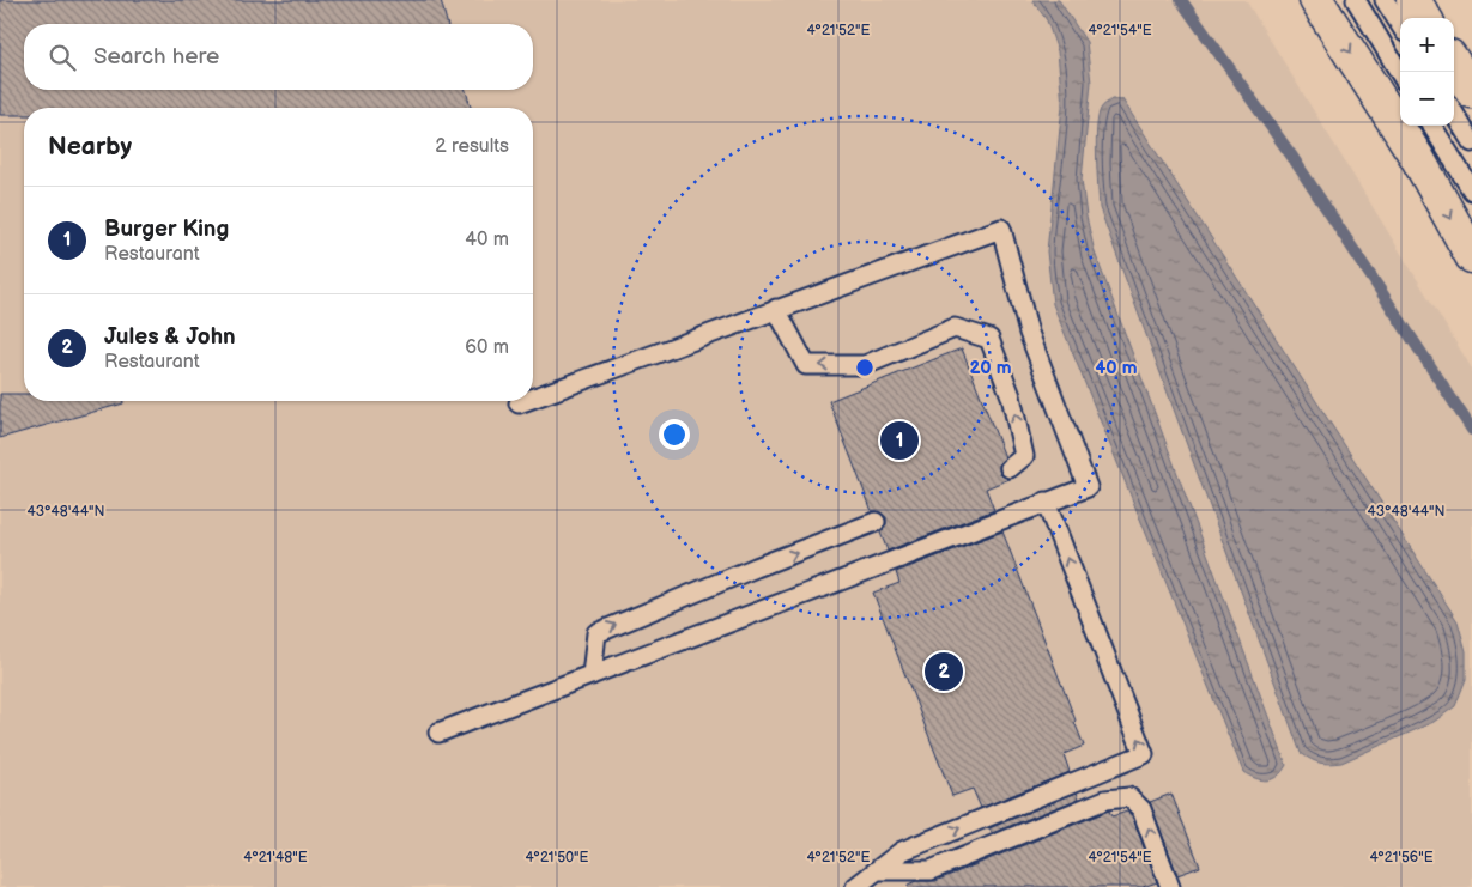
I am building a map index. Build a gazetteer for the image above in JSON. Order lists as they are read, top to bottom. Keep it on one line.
{"page":{"map_buttons":["+","−"],"search":"Search here","heading":["Nearby","2 results"],"list":[{"mark":"1","name":"Burger King","note":"Restaurant","value":"40 m"},{"mark":"2","name":"Jules & John","note":"Restaurant","value":"60 m"}],"pins":["1","2"]},"coordinates":["4°21'52\"E","4°21'54\"E","43°48'44\"N","4°21'48\"E","4°21'50\"E","4°21'56\"E"],"rings":["20 m","40 m"]}
